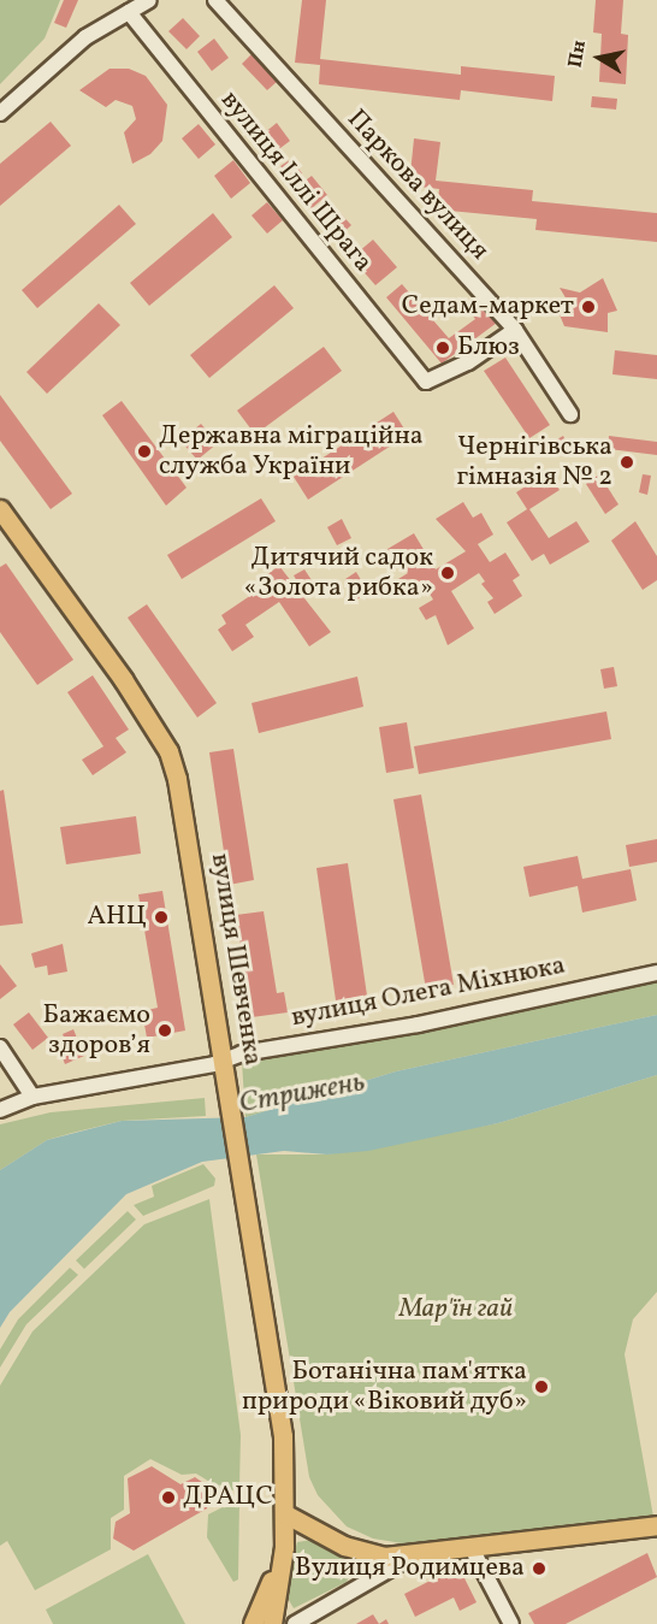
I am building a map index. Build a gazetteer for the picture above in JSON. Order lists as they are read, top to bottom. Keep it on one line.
{"streets":{"main road":["вулиця Шевченка"],"street":["вулиця Іллі Шрага","Паркова вулиця","вулиця Олега Міхнюка"]},"crossings":[["вулиця Іллі Шрага","Паркова вулиця"],["вулиця Шевченка","вулиця Олега Міхнюка"]],"water":["Стрижень"],"parks":["Мар'їн гай"],"places":["Седам-маркет","Блюз","Державна міграційна служба України","Чернігівська гімназія № 2","Дитячий садок «Золота рибка»","АНЦ","Бажаємо здоров’я","Ботанічна пам'ятка природи «Віковий дуб»","ДРАЦС","Вулиця Родимцева"],"north":"left"}
